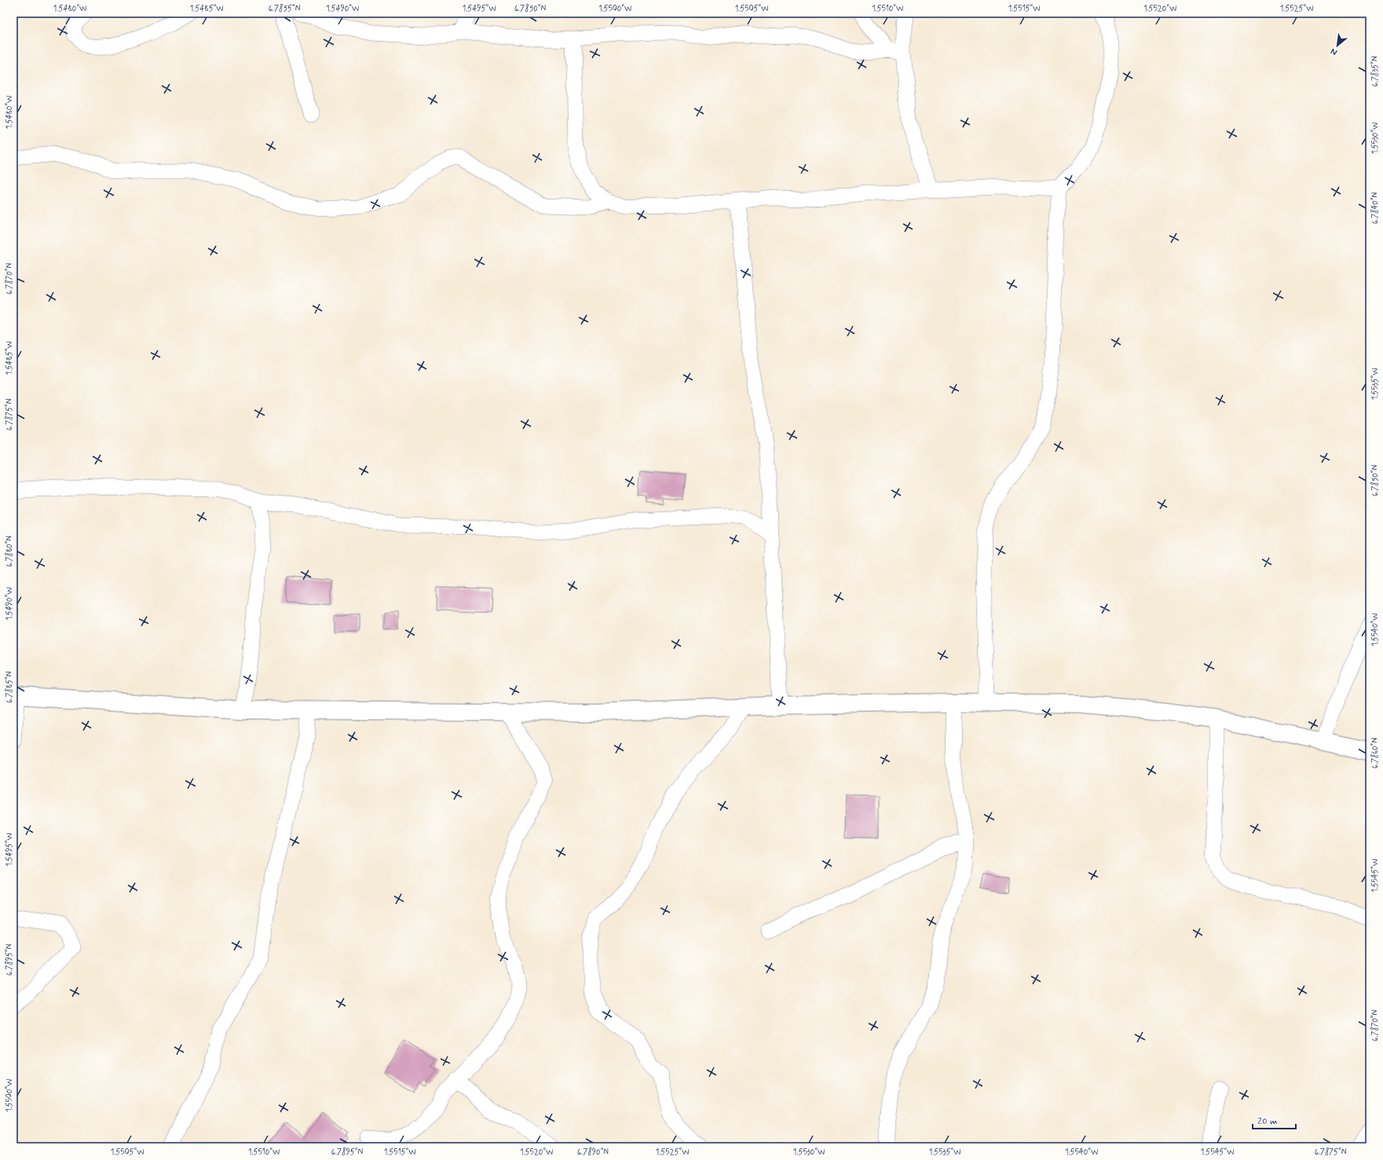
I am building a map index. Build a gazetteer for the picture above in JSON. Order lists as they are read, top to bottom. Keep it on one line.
{"scale_bar":"20 m","north":"bottom left","coordinates":["1.5480°W","1.5485°W","6.7855°N","1.5490°W","1.5495°W","6.7850°N","1.5500°W","1.5505°W","1.5510°W","1.5515°W","1.5520°W","1.5525°W","6.7835°N","1.5530°W","6.7840°N","6.7870°N","1.5535°W","6.7875°N","6.7880°N","1.5540°W","6.7885°N","6.7860°N","1.5545°W","6.7895°N","6.7890°N"]}
